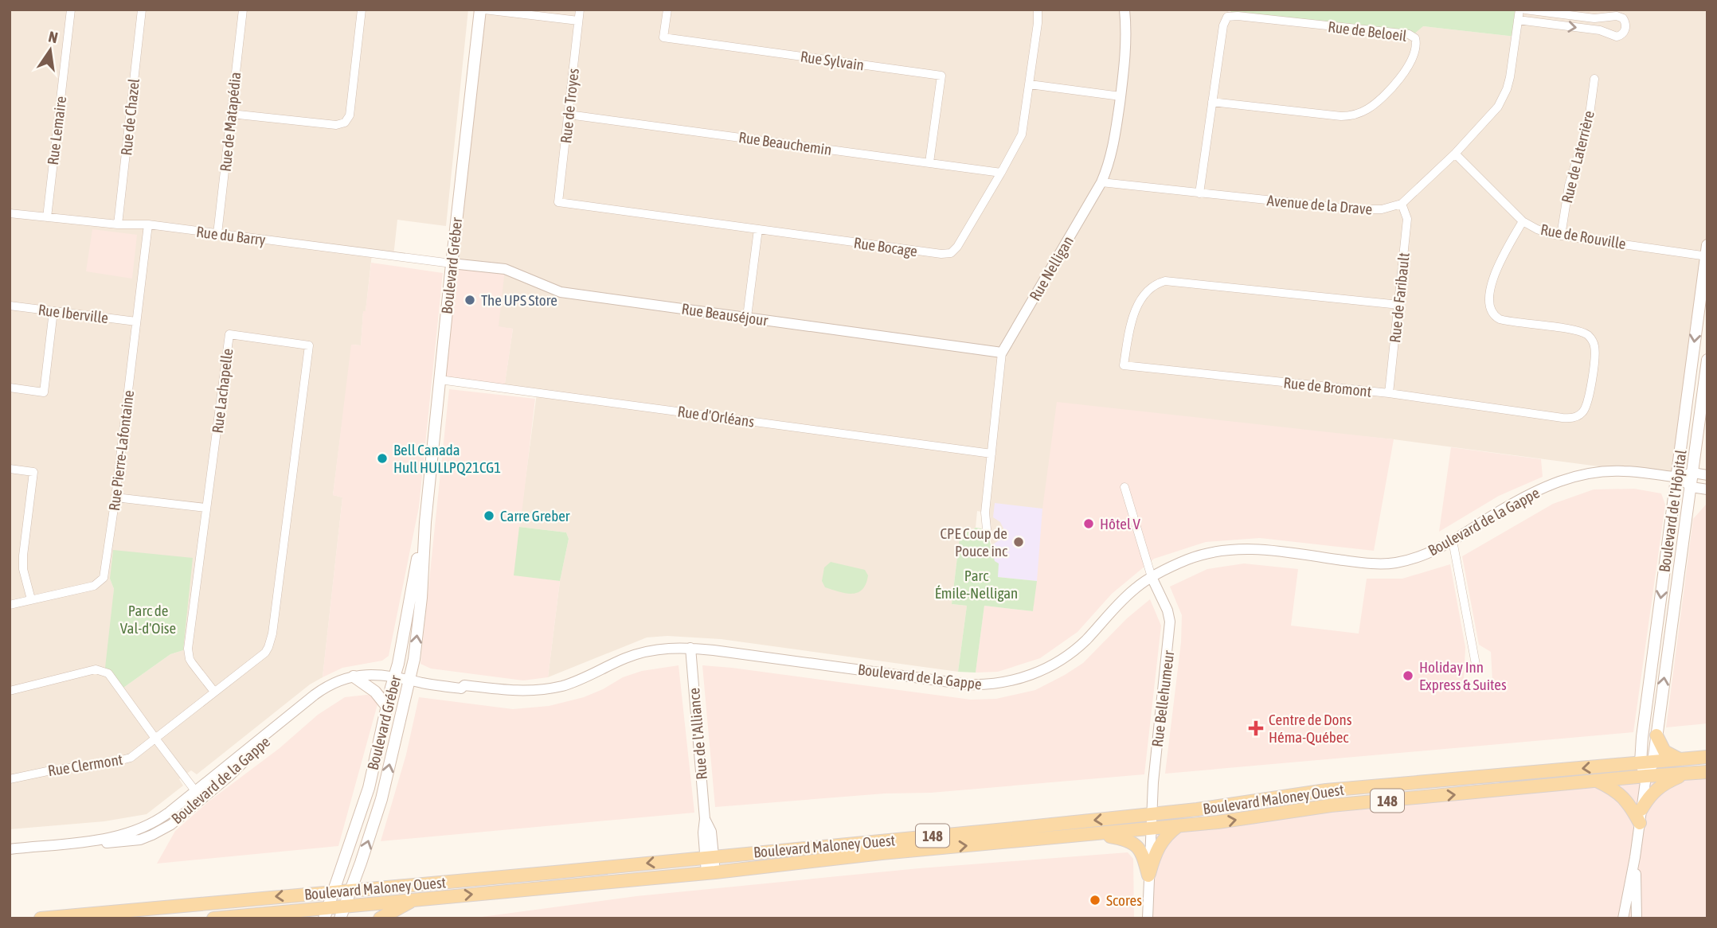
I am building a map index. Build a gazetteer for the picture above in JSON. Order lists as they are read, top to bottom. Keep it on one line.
{"streets":{"main road":["Boulevard Gréber","Boulevard de l'Hôpital","Boulevard Maloney Ouest","148"],"street":["Rue de Beloeil","Rue Sylvain","Rue de Troyes","Rue de Chazel","Rue de Matapédia","Rue Lemaire","Rue Beauchemin","Rue de Laterrière","Avenue de la Drave","Rue du Barry","Rue de Rouville","Rue Bocage","Rue Nelligan","Rue de Faribault","Rue Iberville","Rue Beauséjour","Rue de Bromont","Rue Lachapelle","Rue d'Orléans","Rue Pierre-Lafontaine","Boulevard de la Gappe","Rue Bellehumeur","Rue de l'Alliance","Rue Clermont"]},"crossings":[["Rue de Beloeil","Avenue de la Drave"],["Rue Sylvain","Rue Beauchemin"],["Rue de Troyes","Rue Beauchemin"],["Rue de Troyes","Rue Bocage"],["Rue de Chazel","Rue du Barry"],["Rue de Matapédia","Rue du Barry"],["Rue Lemaire","Rue du Barry"],["Rue Beauchemin","Rue Bocage"],["Rue de Laterrière","Rue de Rouville"],["Avenue de la Drave","Rue Nelligan"],["Avenue de la Drave","Rue de Faribault"],["Rue du Barry","Boulevard Gréber"],["Rue du Barry","Rue Beauséjour"],["Rue du Barry","Rue Pierre-Lafontaine"],["Rue de Rouville","Rue de Bromont"],["Rue de Rouville","Boulevard de l'Hôpital"],["Boulevard Gréber","Rue Beauséjour"],["Boulevard Gréber","Rue d'Orléans"],["Boulevard Gréber","Boulevard de la Gappe"],["Boulevard Gréber","Boulevard Maloney Ouest"],["Rue Nelligan","Rue Beauséjour"],["Rue Nelligan","Rue d'Orléans"],["Rue de Faribault","Rue de Bromont"],["Rue Iberville","Rue Pierre-Lafontaine"],["Rue Lachapelle","Rue Clermont"],["Boulevard de l'Hôpital","Boulevard de la Gappe"],["Boulevard de l'Hôpital","Boulevard Maloney Ouest"],["Boulevard de la Gappe","Rue Bellehumeur"],["Boulevard de la Gappe","Rue de l'Alliance"],["Rue Bellehumeur","Boulevard Maloney Ouest"],["Rue de l'Alliance","Boulevard Maloney Ouest"]],"parks":["Parc Émile-Nelligan","Parc de Val-d'Oise"],"places":{"other":["The UPS Store","Bell Canada Hull HULLPQ21CG1","Carre Greber","Hôtel V","CPE Coup de Pouce inc","Holiday Inn Express & Suites","Scores"],"health":["Centre de Dons Héma-Québec"]},"north":"top"}
